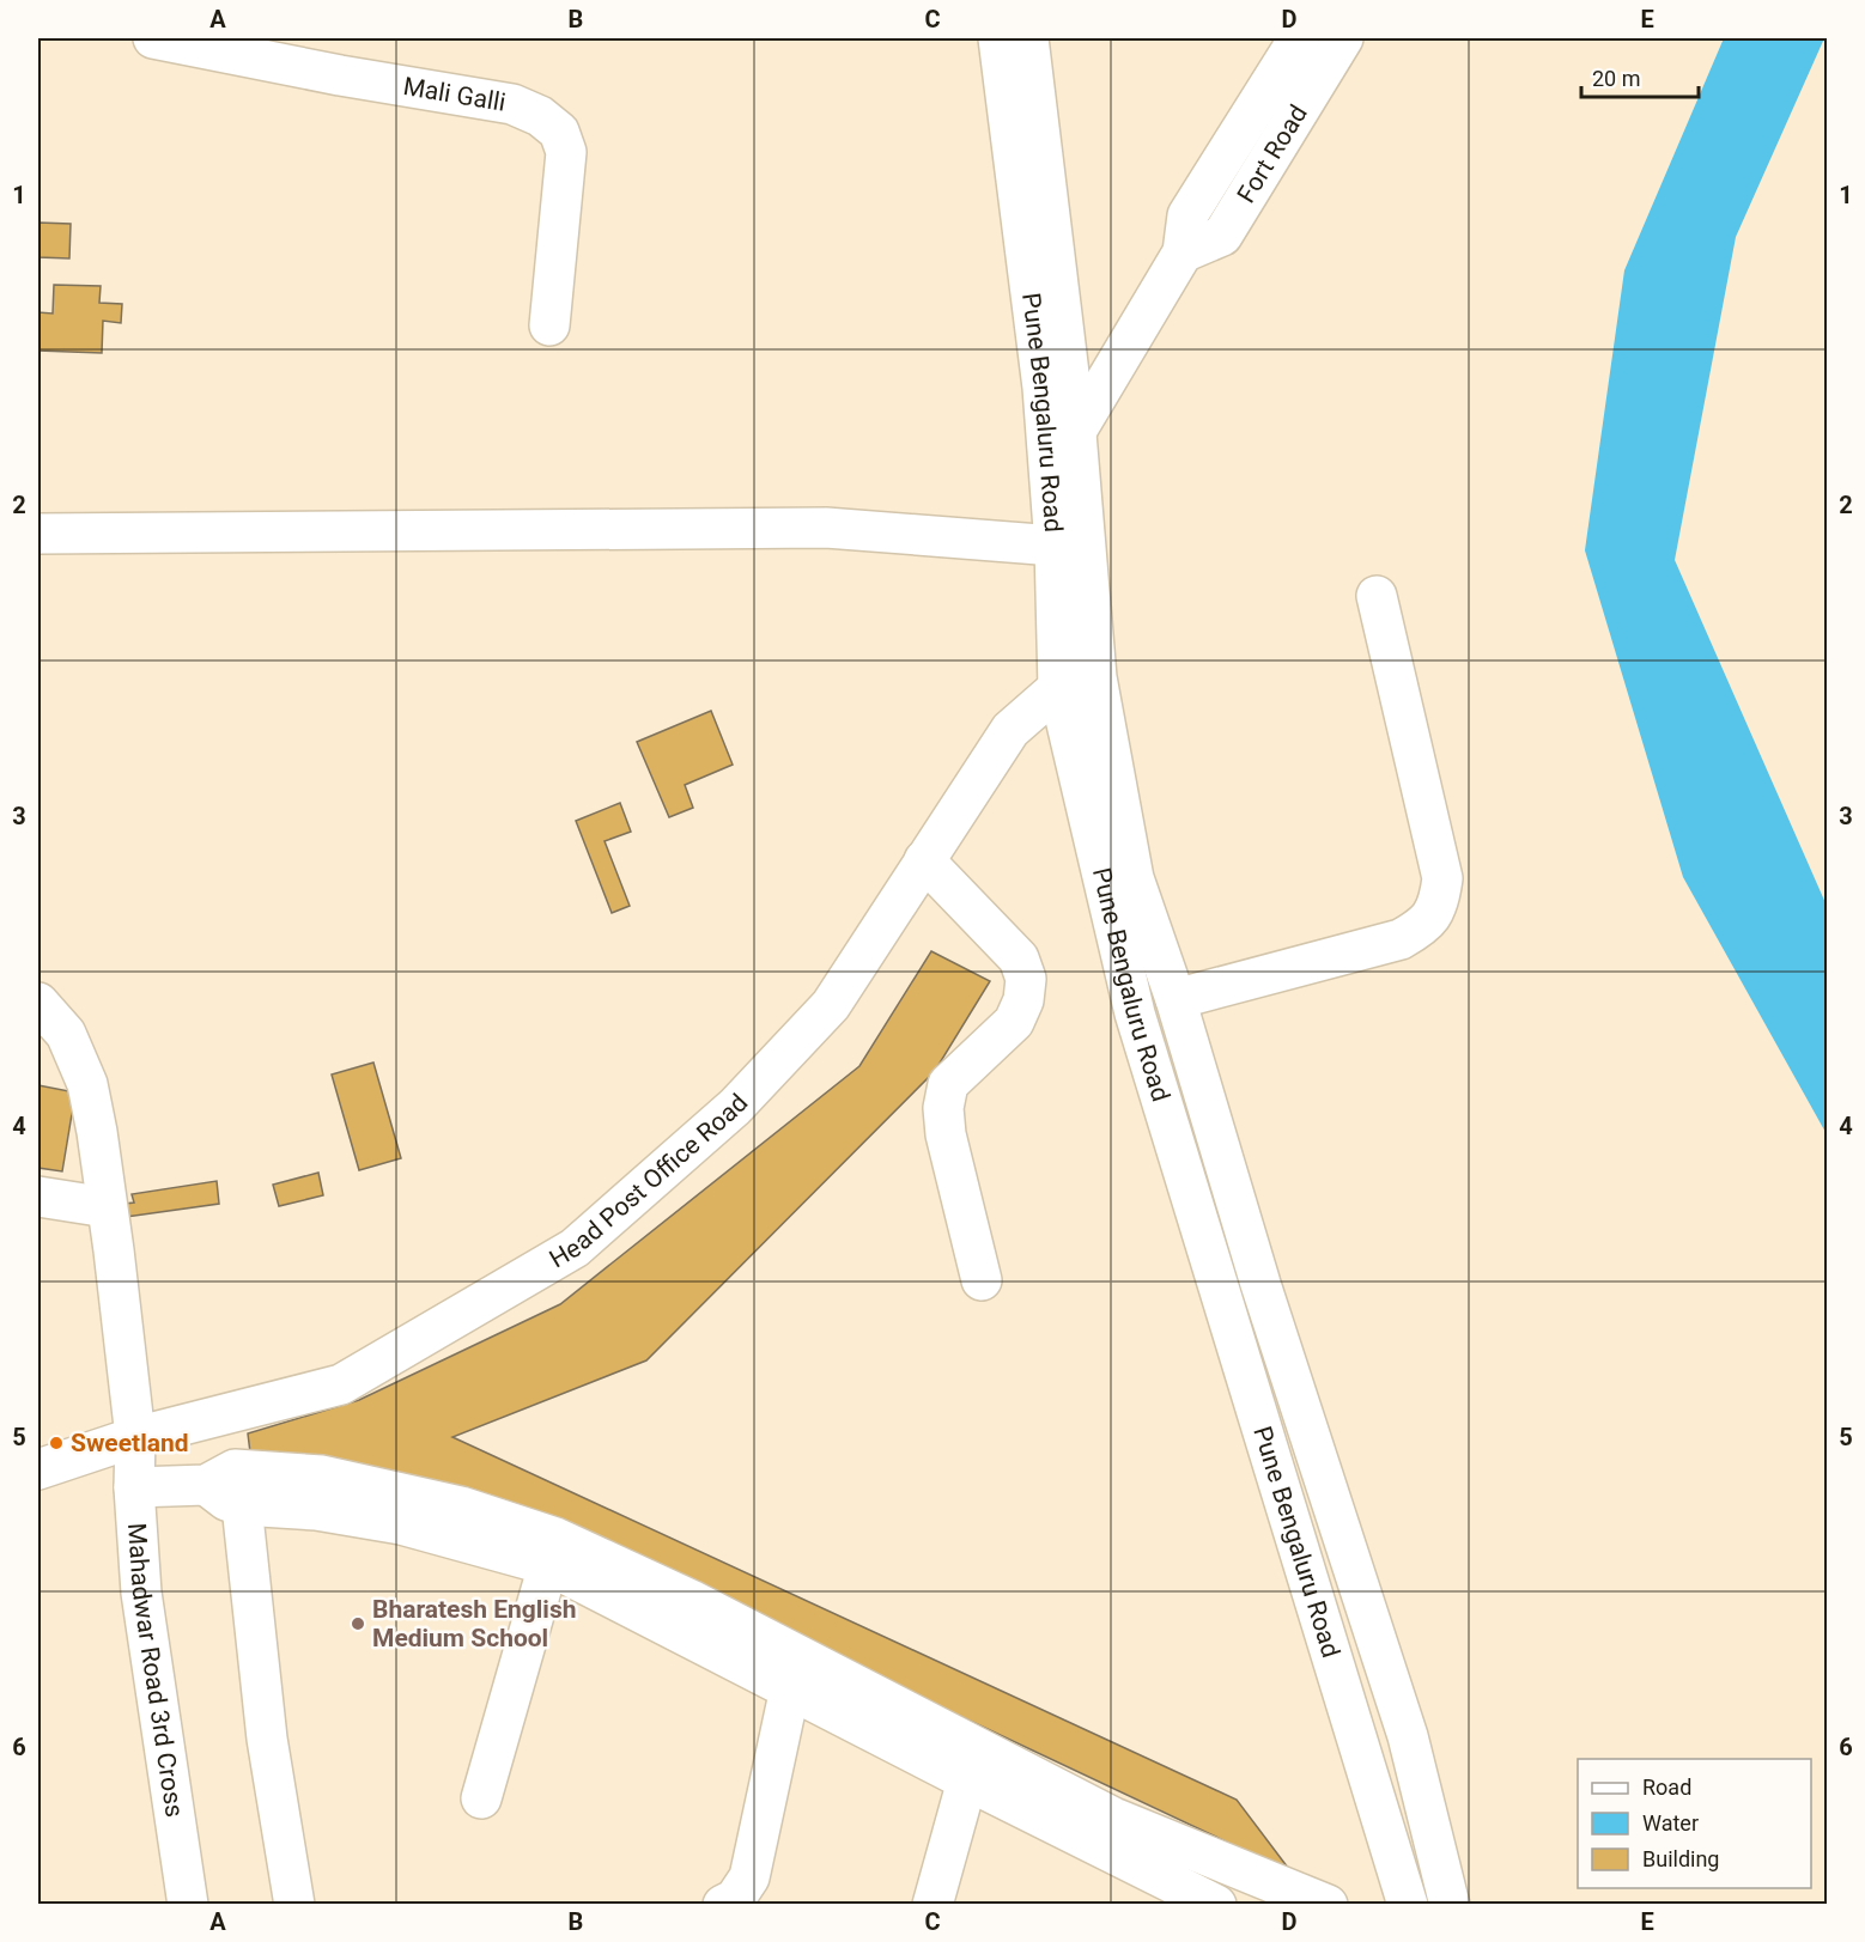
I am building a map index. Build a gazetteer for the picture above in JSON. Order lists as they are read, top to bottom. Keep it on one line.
{"streets":{"street":["Mali Galli","Fort Road","Pune Bengaluru Road","Head Post Office Road","Mahadwar Road 3rd Cross"]},"crossings":[["Fort Road","Pune Bengaluru Road"],["Pune Bengaluru Road","Head Post Office Road"],["Head Post Office Road","Mahadwar Road 3rd Cross"]],"places":["Sweetland","Bharatesh English Medium School"],"legend":["Road","Water","Building"],"scale_bar":"20 m","grid":{"columns":["A","B","C","D","E"],"rows":["1","2","3","4","5","6"]}}
